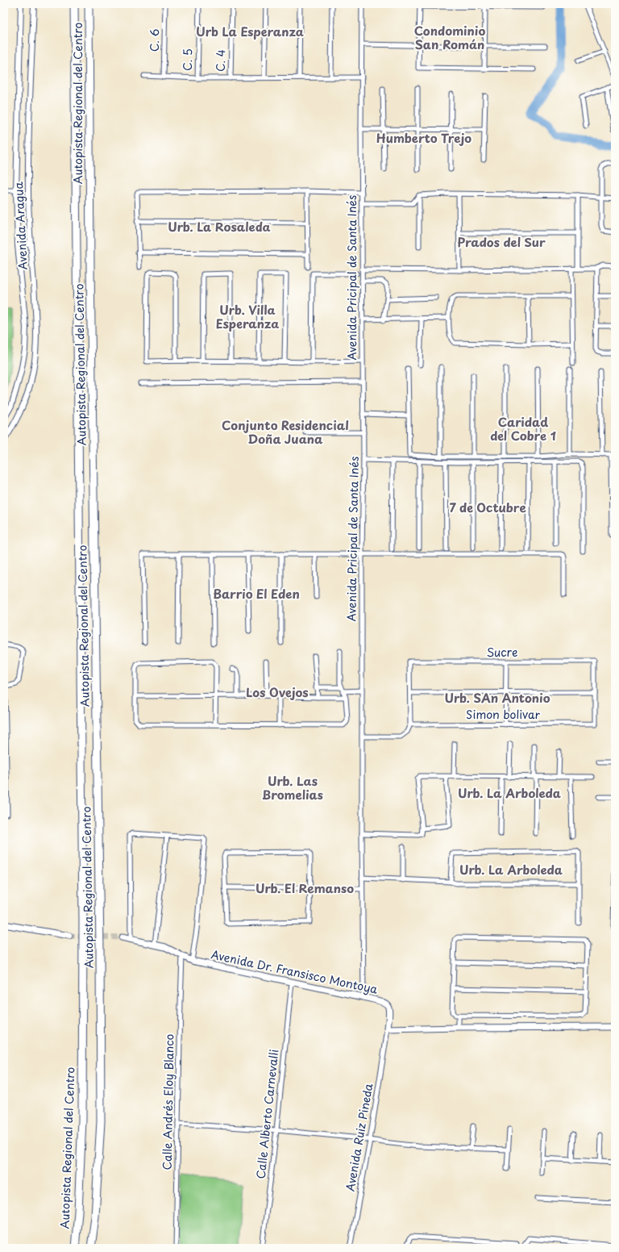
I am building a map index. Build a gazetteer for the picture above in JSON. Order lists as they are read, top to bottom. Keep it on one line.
{"streets":{"highway":["Autopista Regional del Centro"],"main road":["Avenida Dr. Fransisco Montoya"],"street":["C. 6","C. 5","C. 4","Avenida Aragua","Avenida Pricipal de Santa Inés","Sucre","Simon bolivar","Calle Andrés Eloy Blanco","Calle Alberto Carnevalli","Avenida Ruiz Pineda"]},"crossings":[["Avenida Pricipal de Santa Inés","Avenida Dr. Fransisco Montoya"],["Sucre","Simon bolivar"],["Avenida Dr. Fransisco Montoya","Calle Andrés Eloy Blanco"],["Avenida Dr. Fransisco Montoya","Calle Alberto Carnevalli"],["Avenida Dr. Fransisco Montoya","Avenida Ruiz Pineda"]],"districts":["Condominio San Román","Urb La Esperanza","Humberto Trejo","Urb. La Rosaleda","Prados del Sur","Urb. Villa Esperanza","Caridad del Cobre 1","Conjunto Residencial Doña Juana","7 de Octubre","Barrio El Eden","Los Ovejos","Urb. SAn Antonio","Urb. Las Bromelias","Urb. La Arboleda","Urb. La Arboleda","Urb. El Remanso"]}
